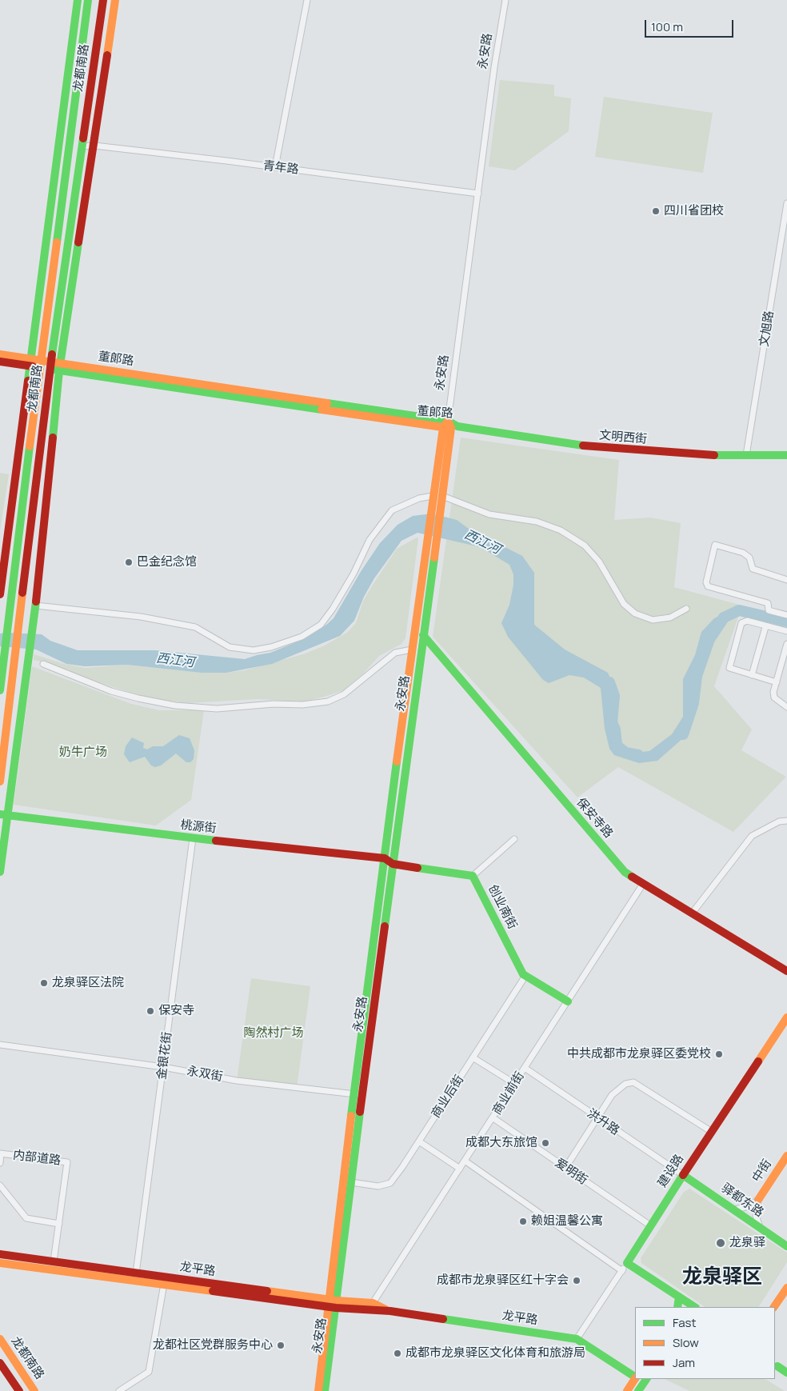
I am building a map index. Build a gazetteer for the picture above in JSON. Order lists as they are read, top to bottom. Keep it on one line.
{"streets":{"main road":["永安路","龙都南路","董郞路","文明西街","保安寺路","桃源街","创业南街","建设路","中街","驿都东路","龙平路"],"street":["青年路","文旭路","金银花街","永双街","商业前街","商业后街","洪升路","内部道路","爱明街"]},"crossings":[["永安路","青年路"],["永安路","董郞路"],["永安路","文明西街"],["永安路","保安寺路"],["永安路","桃源街"],["永安路","永双街"],["永安路","商业后街"],["永安路","龙平路"],["龙都南路","青年路"],["龙都南路","董郞路"],["文旭路","文明西街"],["董郞路","文明西街"],["保安寺路","商业前街"],["桃源街","金银花街"],["创业南街","商业后街"],["金银花街","永双街"],["金银花街","龙平路"],["商业前街","洪升路"],["商业前街","爱明街"],["商业前街","龙平路"],["洪升路","建设路"],["洪升路","驿都东路"],["内部道路","龙平路"],["建设路","爱明街"],["建设路","驿都东路"],["建设路","龙平路"]],"districts":["龙泉驿区"],"water":["西江河"],"parks":["奶牛广场","陶然村广场"],"places":["四川省团校","巴金纪念馆","龙泉驿区法院","保安寺","中共成都市龙泉驿区委党校","成都大东旅馆","赖姐温馨公寓","龙泉驿","成都市龙泉驿区红十字会","龙都社区党群服务中心","成都市龙泉驿区文化体育和旅游局"],"legend":["Fast","Slow","Jam"],"scale_bar":"100 m"}
